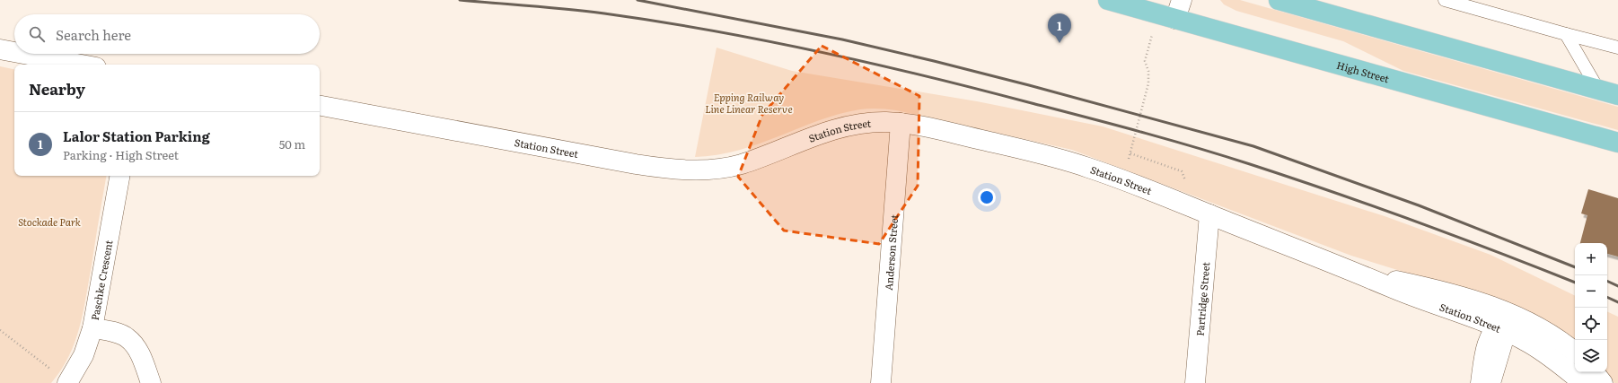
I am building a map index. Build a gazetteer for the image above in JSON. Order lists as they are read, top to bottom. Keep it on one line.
{"streets":{"main road":["High Street"],"street":["Station Street","Anderson Street","Paschke Crescent","Partridge Street"]},"crossings":[["Station Street","Anderson Street"],["Station Street","Partridge Street"]],"parks":["Epping Railway Line Linear Reserve","Stockade Park"],"page":{"pins":"1","search":"Search here","heading":"Nearby","list":[{"mark":"1","name":"Lalor Station Parking","note":"Parking · High Street","value":"50 m"}],"map_buttons":["+","−"]}}
